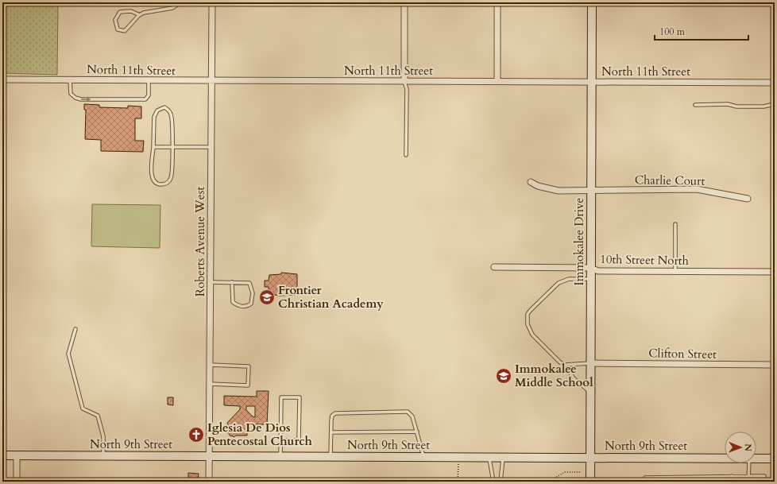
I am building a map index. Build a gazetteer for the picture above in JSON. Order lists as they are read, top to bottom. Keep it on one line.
{"streets":{"street":["North 11th Street","Charlie Court","Roberts Avenue West","Immokalee Drive","10th Street North","Clifton Street","North 9th Street"]},"crossings":[["North 11th Street","Roberts Avenue West"],["North 11th Street","Immokalee Drive"],["Charlie Court","Immokalee Drive"],["Roberts Avenue West","North 9th Street"],["Immokalee Drive","10th Street North"],["Immokalee Drive","Clifton Street"],["Immokalee Drive","North 9th Street"]],"places":{"school or university":["Frontier Christian Academy","Immokalee Middle School"],"church":["Iglesia De Dios Pentecostal Church"]},"scale_bar":"100 m","north":"right"}
